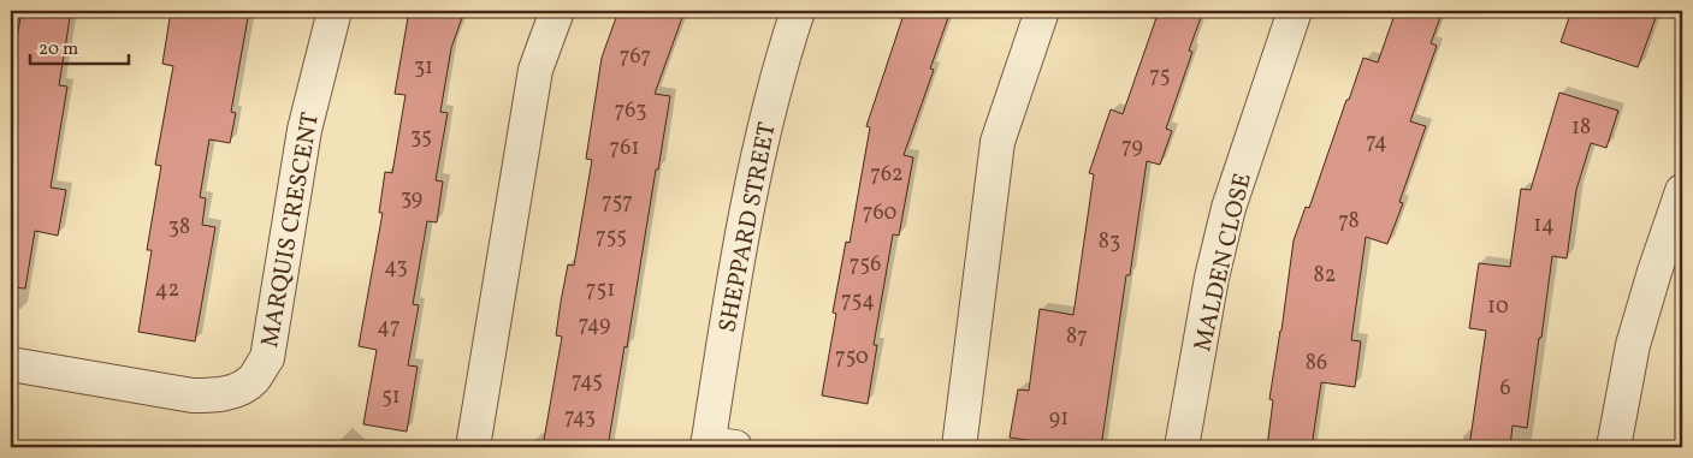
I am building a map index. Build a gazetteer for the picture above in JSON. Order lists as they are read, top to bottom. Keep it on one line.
{"streets":{"street":["SHEPPARD STREET","MARQUIS CRESCENT","MALDEN CLOSE"]},"house_numbers":["767","31","75","763","18","35","74","79","761","762","39","757","760","78","14","38","755","83","756","43","82","42","751","754","10","749","47","87","750","86","745","6","51","743","91"],"scale_bar":"20 m"}
